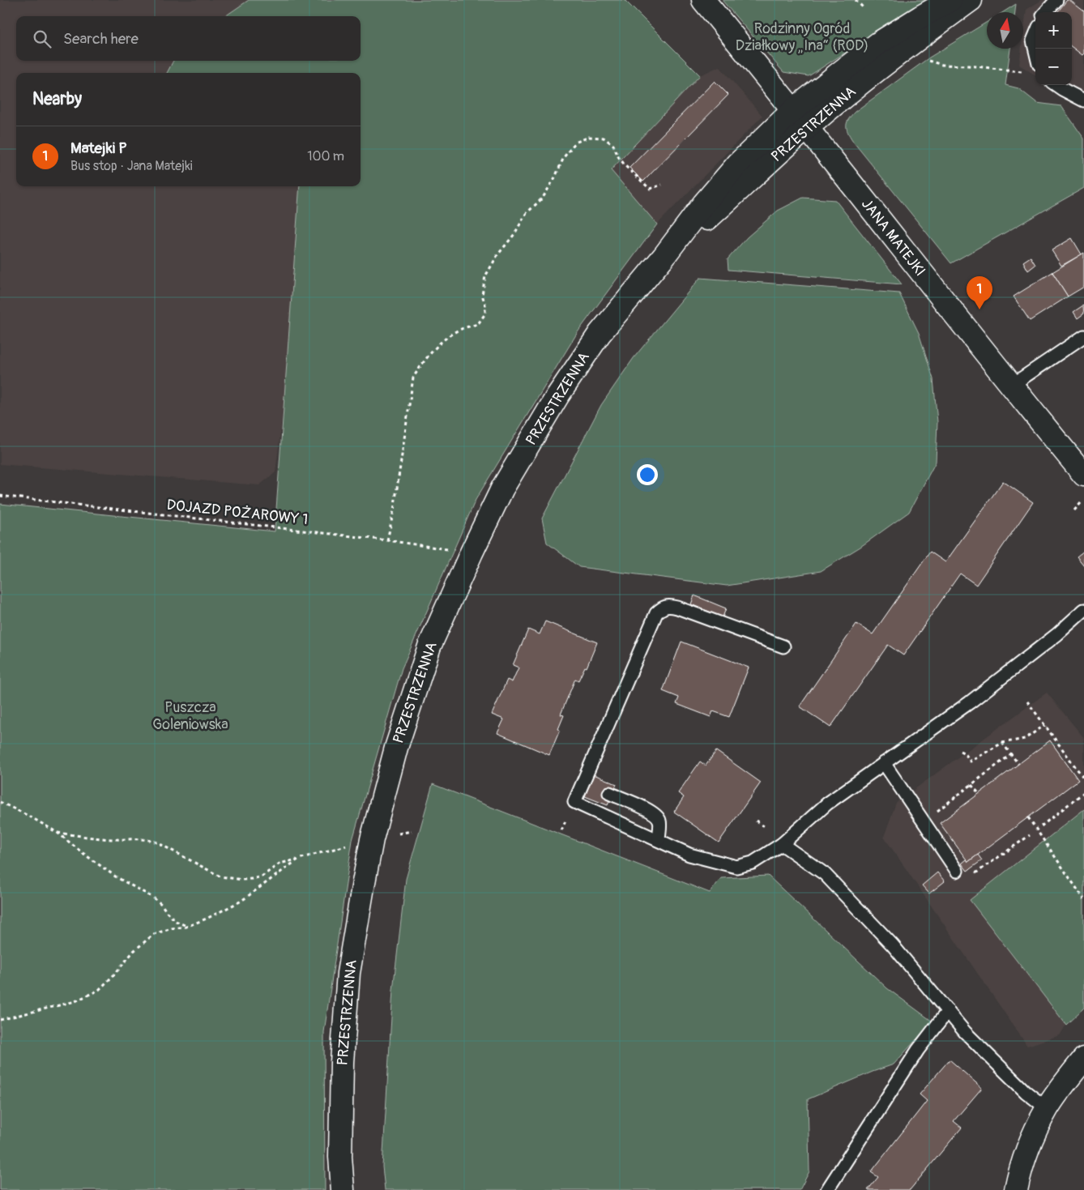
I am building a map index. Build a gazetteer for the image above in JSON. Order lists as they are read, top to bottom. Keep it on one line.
{"streets":{"street":["PRZESTRZENNA","JANA MATEJKI"],"path":["DOJAZD POŻAROWY 1"]},"crossings":[["PRZESTRZENNA","JANA MATEJKI"],["PRZESTRZENNA","DOJAZD POŻAROWY 1"]],"parks":["Rodzinny Ogród Działkowy „Ina“ (ROD)","Puszcza Goleniowska"],"north":"top","page":{"map_buttons":["+","−"],"search":"Search here","heading":"Nearby","list":[{"mark":"1","name":"Matejki P","note":"Bus stop · Jana Matejki","value":"100 m"}],"pins":"1"}}
